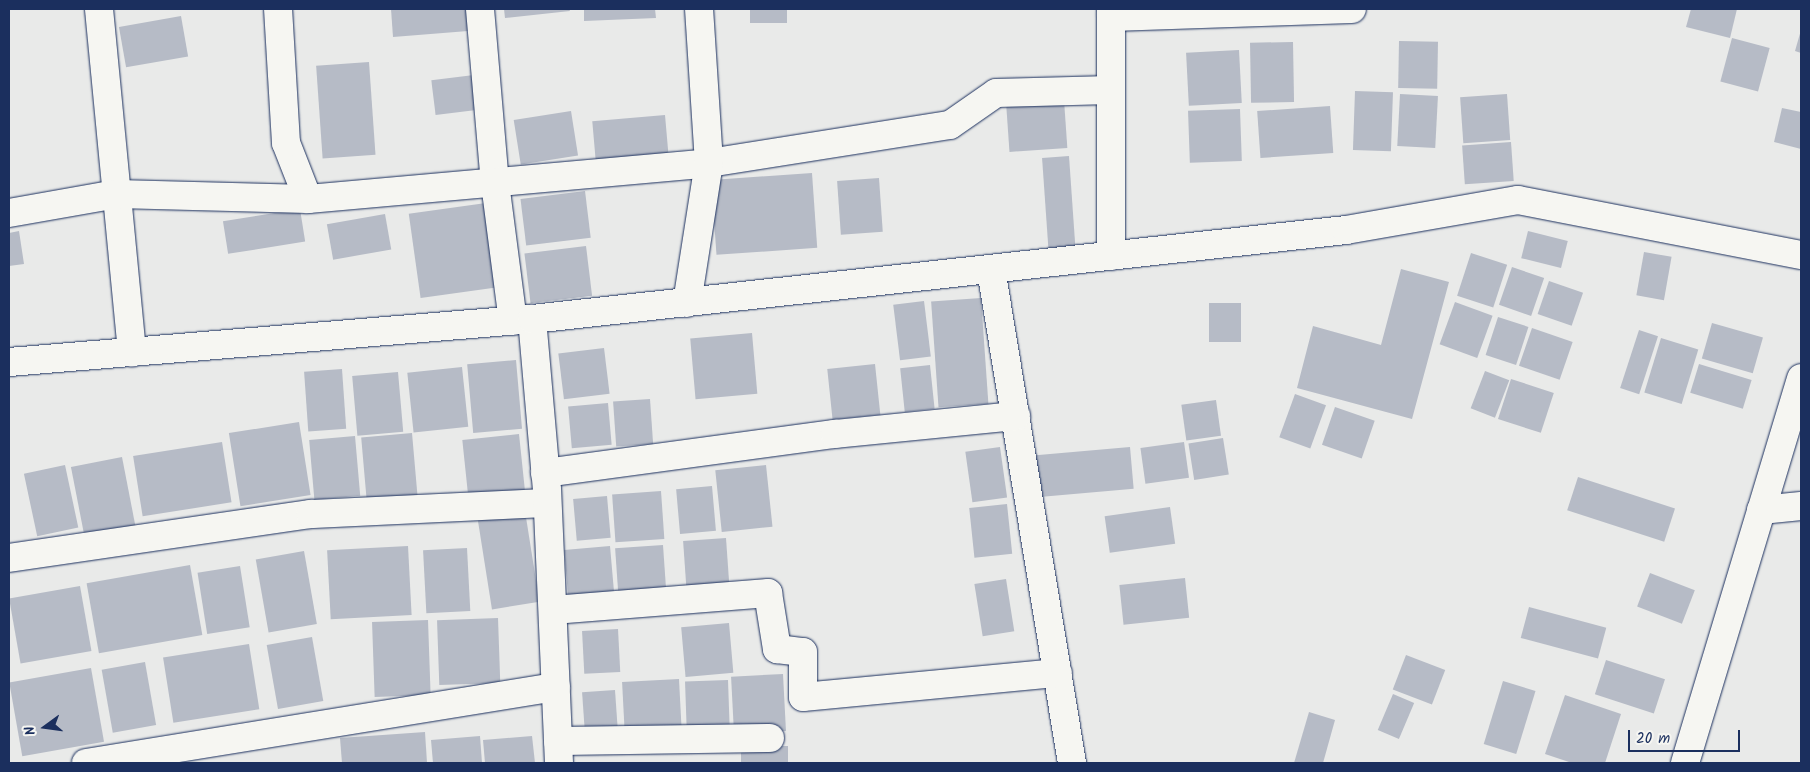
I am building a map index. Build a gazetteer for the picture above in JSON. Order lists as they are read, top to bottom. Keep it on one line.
{"scale_bar":"20 m","north":"left"}
